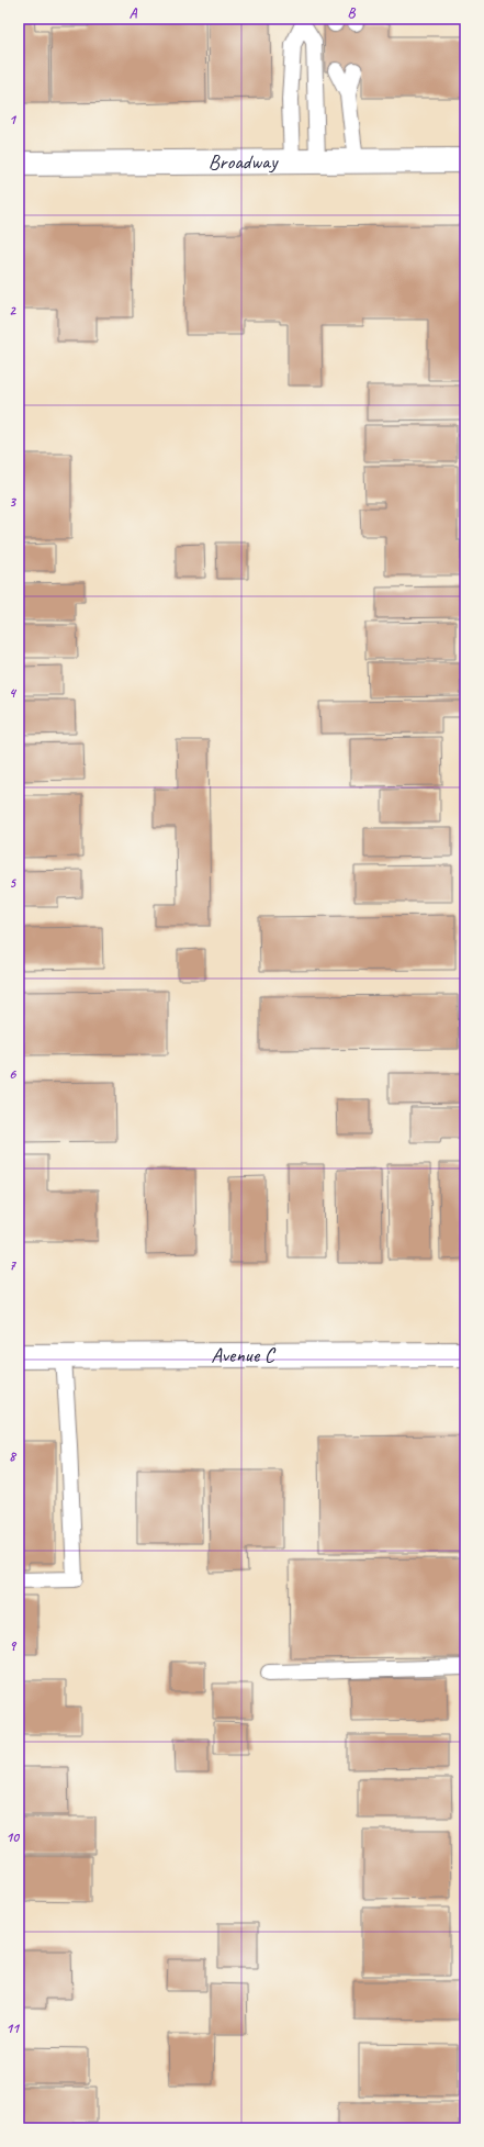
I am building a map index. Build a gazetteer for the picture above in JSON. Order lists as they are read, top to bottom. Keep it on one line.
{"streets":{"street":["Broadway","Avenue C"]},"grid":{"columns":["A","B"],"rows":["1","2","3","4","5","6","7","8","9","10","11"]}}
